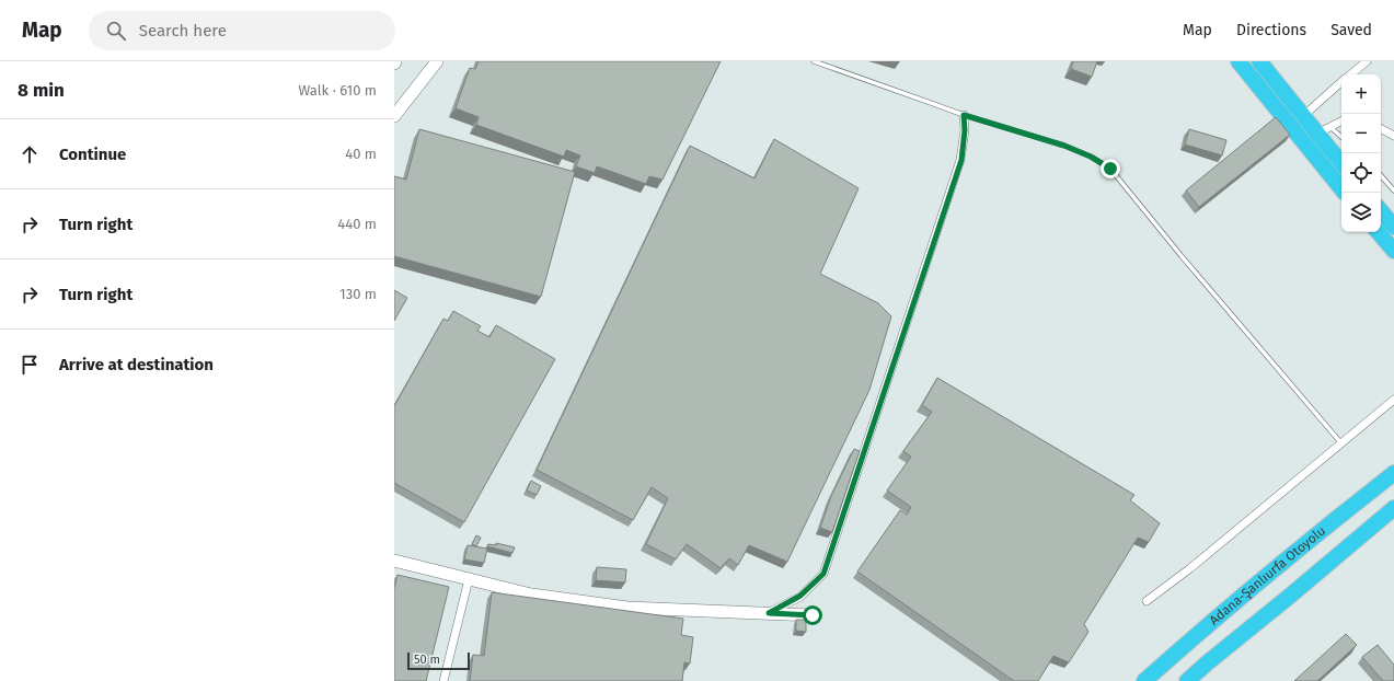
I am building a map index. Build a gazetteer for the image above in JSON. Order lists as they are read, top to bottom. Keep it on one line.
{"streets":{"highway":["Adana-Şanlıurfa Otoyolu"]},"scale_bar":"50 m","page":{"header":"Map","search":"Search here","nav":["Map","Directions","Saved"],"heading":["8 min","Walk · 610 m"],"map_buttons":["+","−"],"list":[["Continue","40 m"],["Turn right","440 m"],["Turn right","130 m"],"Arrive at destination"],"scale":"50 m"}}
